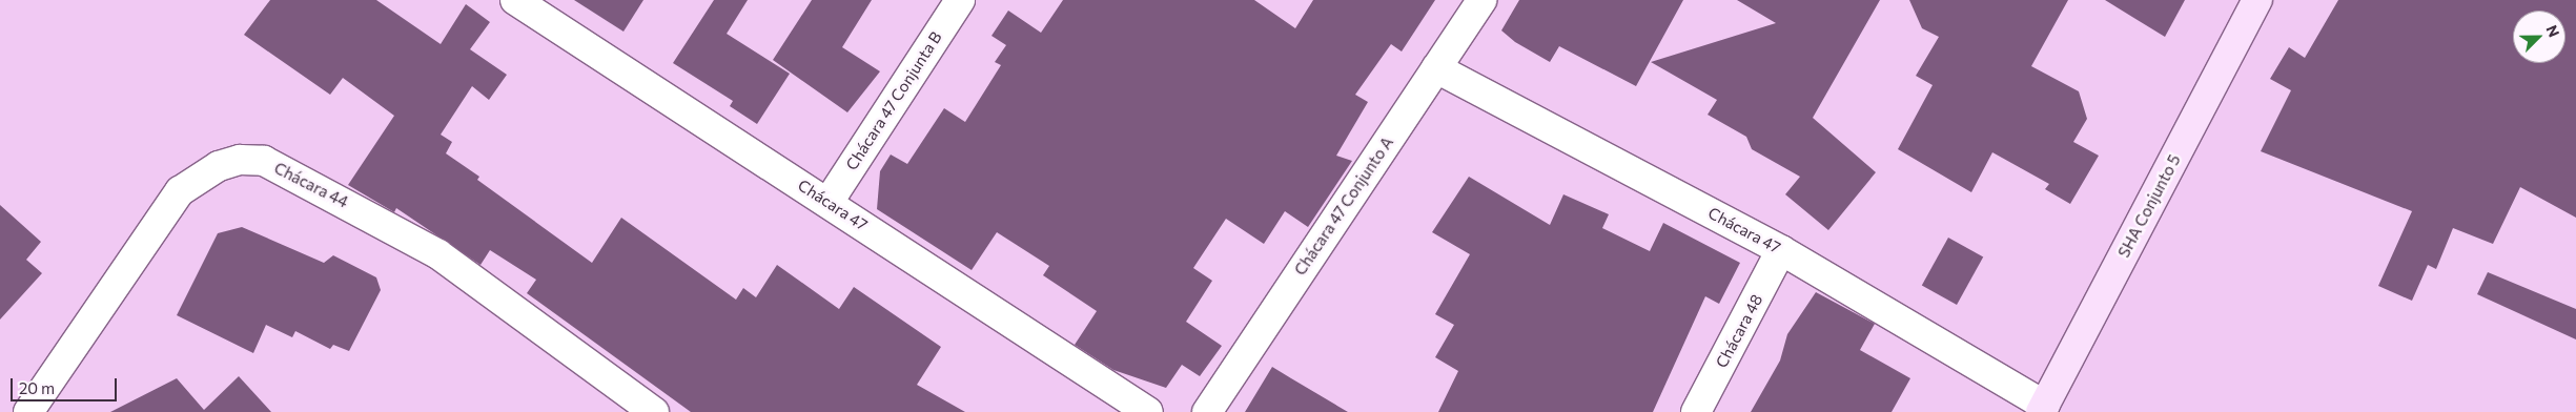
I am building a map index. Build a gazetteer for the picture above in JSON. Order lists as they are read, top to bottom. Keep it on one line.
{"streets":{"street":["Chácara 47 Conjunta B","Chácara 44","Chácara 47","Chácara 47 Conjunto A","SHA Conjunto 5","Chácara 48"]},"crossings":[["Chácara 47 Conjunta B","Chácara 47"],["Chácara 47","Chácara 47 Conjunto A"],["Chácara 47","SHA Conjunto 5"],["Chácara 47","Chácara 48"]],"scale_bar":"20 m","north":"top right"}
